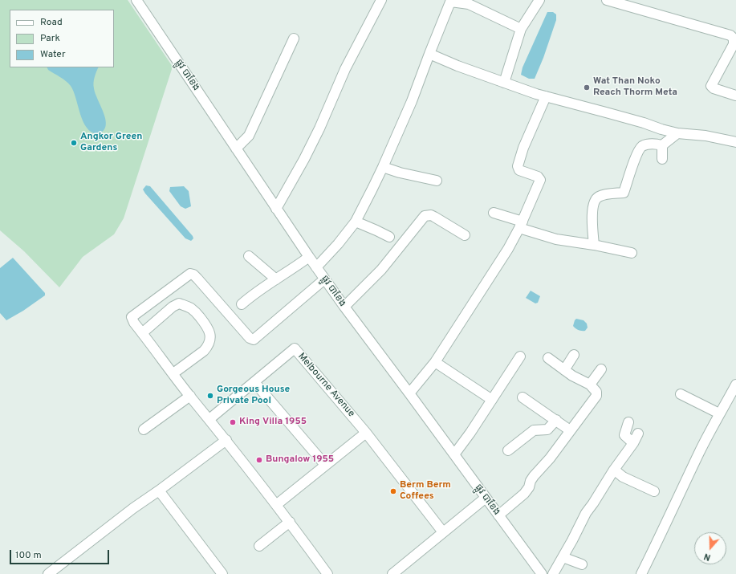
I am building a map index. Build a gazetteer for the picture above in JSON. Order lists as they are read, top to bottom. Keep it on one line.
{"streets":{"street":["ផ្លូវ បាខែង","Melbourne Avenue"]},"places":["Wat Than Noko Reach Thorm Meta","Angkor Green Gardens","Gorgeous House Private Pool","King Villa 1955","Bungalow 1955","Berm Berm Coffees"],"legend":["Road","Park","Water"],"scale_bar":"100 m","north":"bottom"}
